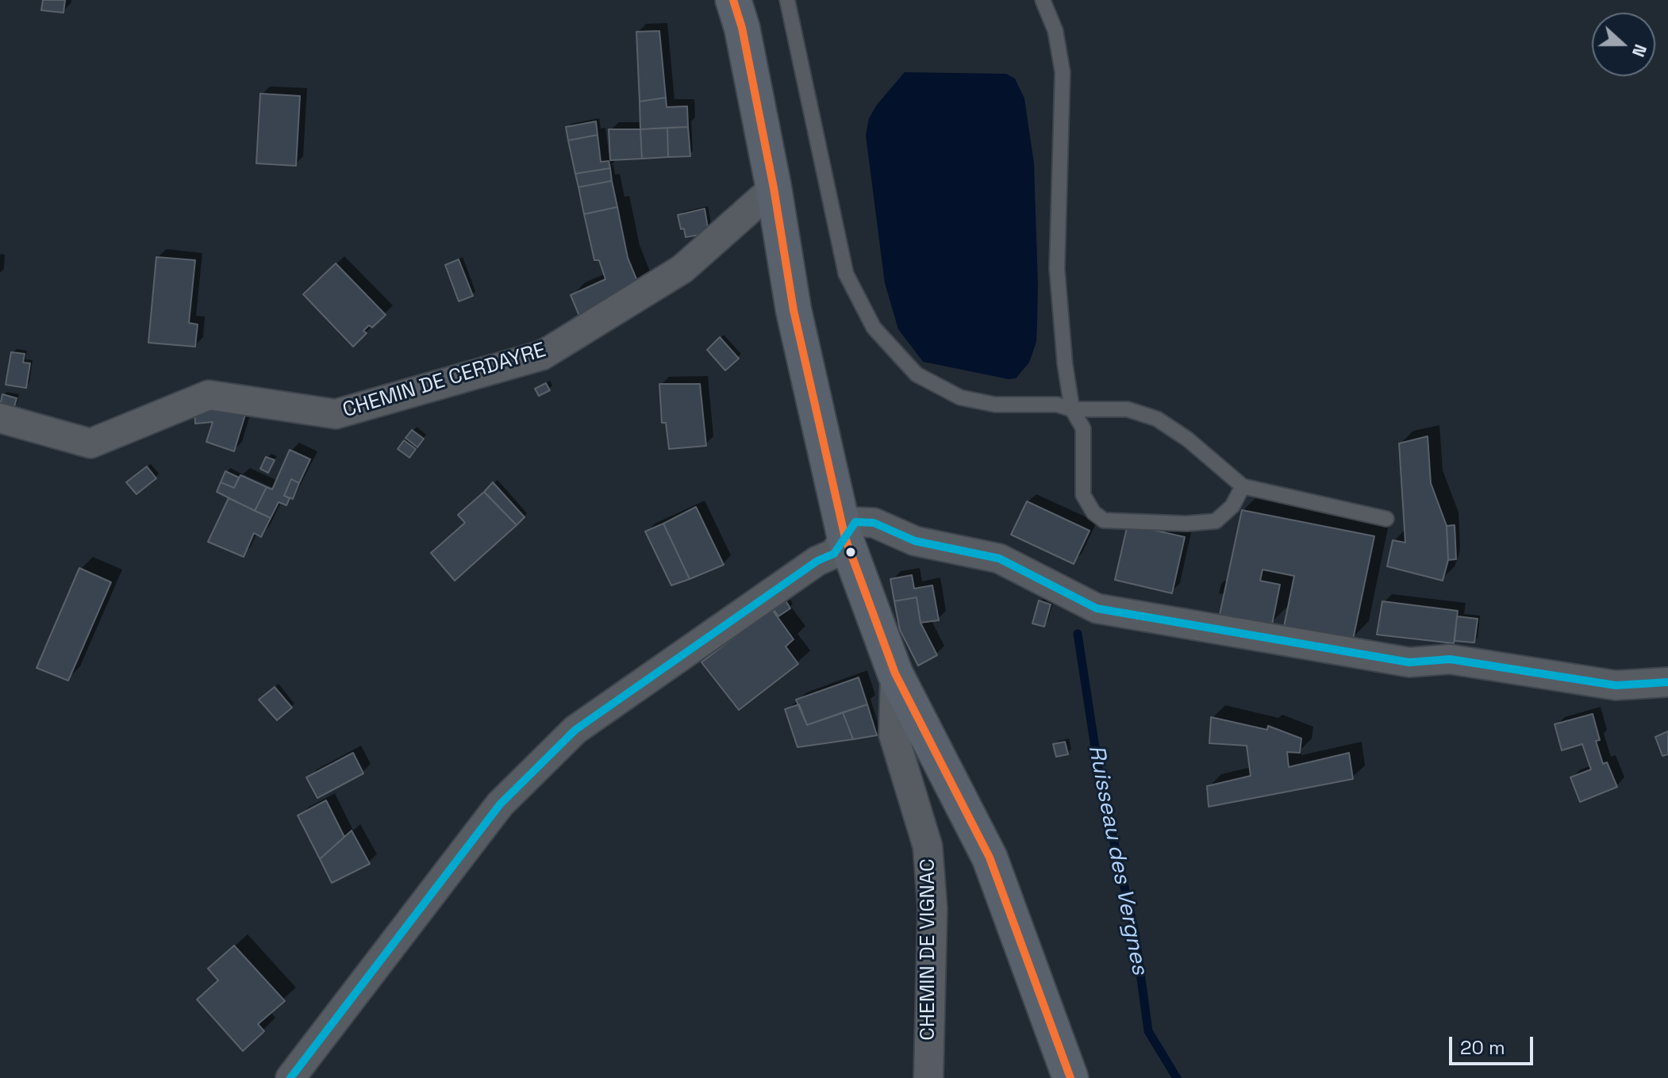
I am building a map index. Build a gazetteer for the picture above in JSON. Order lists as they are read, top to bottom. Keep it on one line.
{"streets":{"street":["CHEMIN DE CERDAYRE","CHEMIN DE VIGNAC"]},"water":["Ruisseau des Vergnes"],"scale_bar":"20 m","north":"right"}
